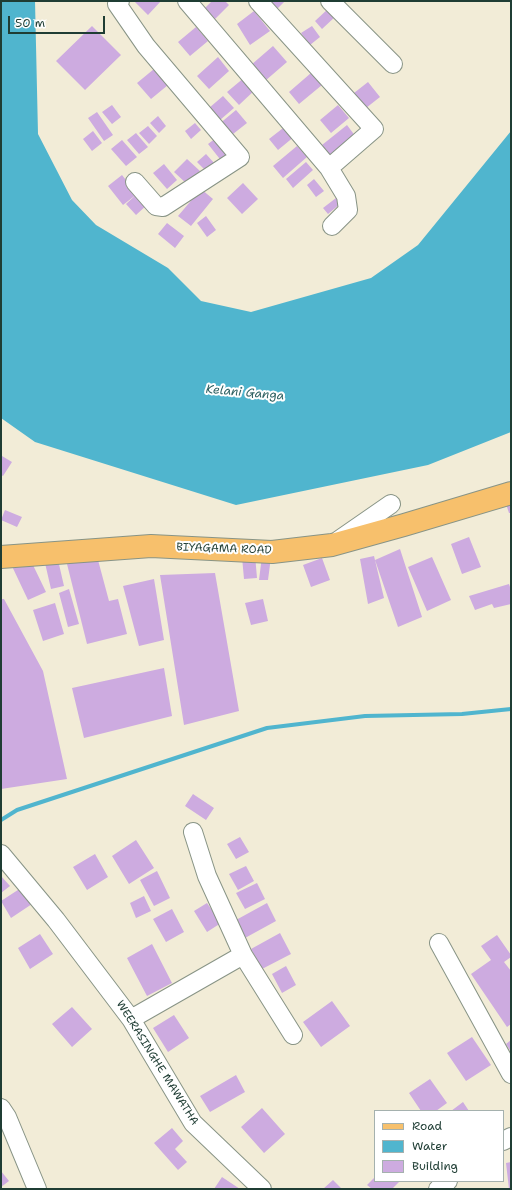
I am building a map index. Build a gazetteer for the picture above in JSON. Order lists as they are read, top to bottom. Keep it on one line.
{"streets":{"main road":["BIYAGAMA ROAD"],"street":["WEERASINGHE MAWATHA"]},"water":["Kelani Ganga"],"legend":["Road","Water","Building"],"scale_bar":"50 m"}
